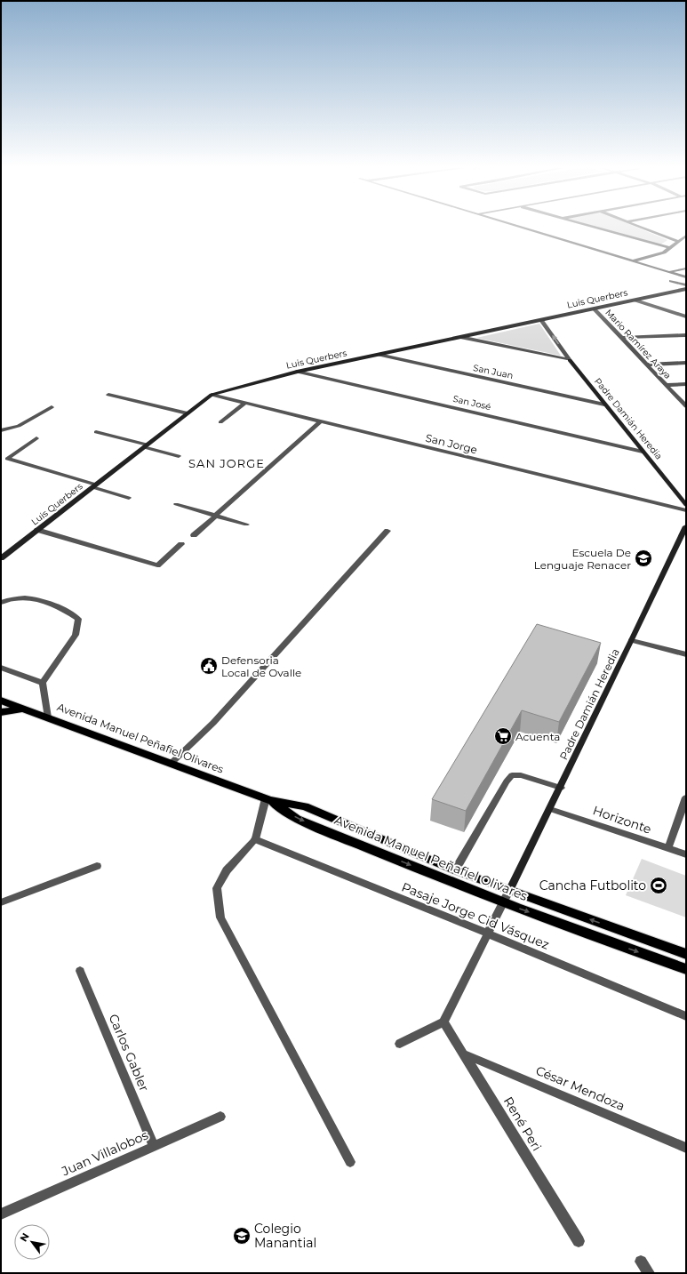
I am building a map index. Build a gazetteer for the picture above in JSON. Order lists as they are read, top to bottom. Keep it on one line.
{"streets":{"main road":["Avenida Manuel Peñafiel Olivares"],"street":["Luis Querbers","Mario Ramírez Araya","San Juan","San José","Padre Damián Heredia","San Jorge","Horizonte","Pasaje Jorge Cid Vásquez","Carlos Gabler","César Mendoza","René Peri","Juan Villalobos"]},"crossings":[["Luis Querbers","Mario Ramírez Araya"],["Luis Querbers","San Juan"],["Luis Querbers","San José"],["Luis Querbers","Padre Damián Heredia"],["Luis Querbers","San Jorge"],["San Juan","Padre Damián Heredia"],["San José","Padre Damián Heredia"],["Padre Damián Heredia","Avenida Manuel Peñafiel Olivares"],["Padre Damián Heredia","Horizonte"],["Carlos Gabler","Juan Villalobos"],["César Mendoza","René Peri"]],"districts":["SAN JORGE"],"places":{"school or university":["Escuela De Lenguaje Renacer","Colegio Manantial"],"public building":["Defensoria Local de Ovalle"],"supermarket":["Acuenta"],"sports":["Cancha Futbolito"]},"north":"top left"}
